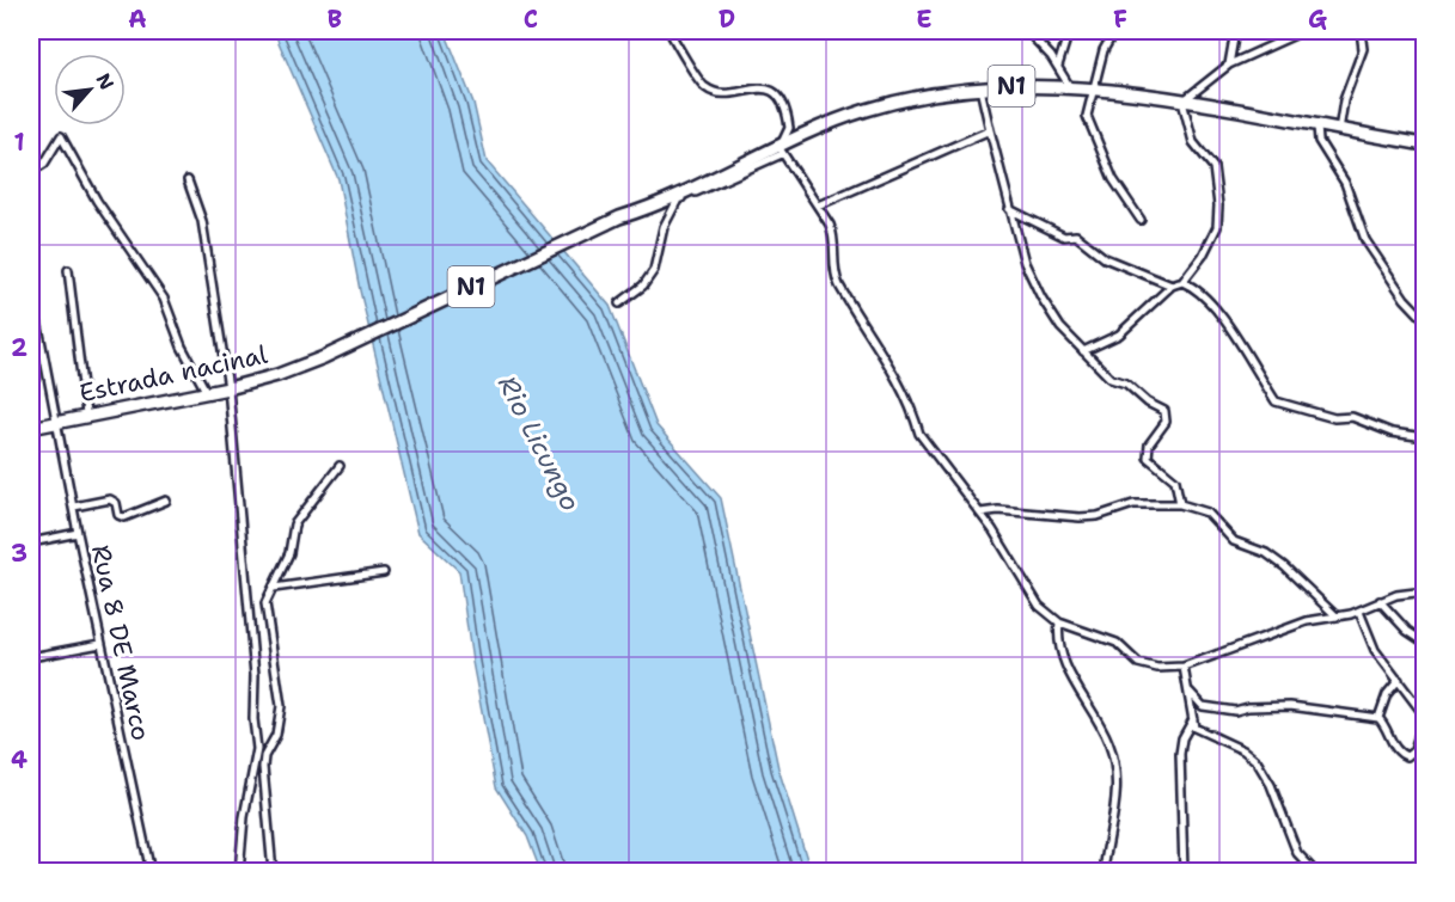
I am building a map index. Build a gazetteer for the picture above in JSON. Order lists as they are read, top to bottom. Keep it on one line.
{"streets":{"highway":["N1","Estrada nacinal"],"street":["Rua 8 DE Marco"]},"crossings":[["N1","Estrada nacinal"],["Estrada nacinal","Rua 8 DE Marco"]],"water":["Rio Licungo"],"north":"top right","grid":{"columns":["A","B","C","D","E","F","G"],"rows":["1","2","3","4"]}}
